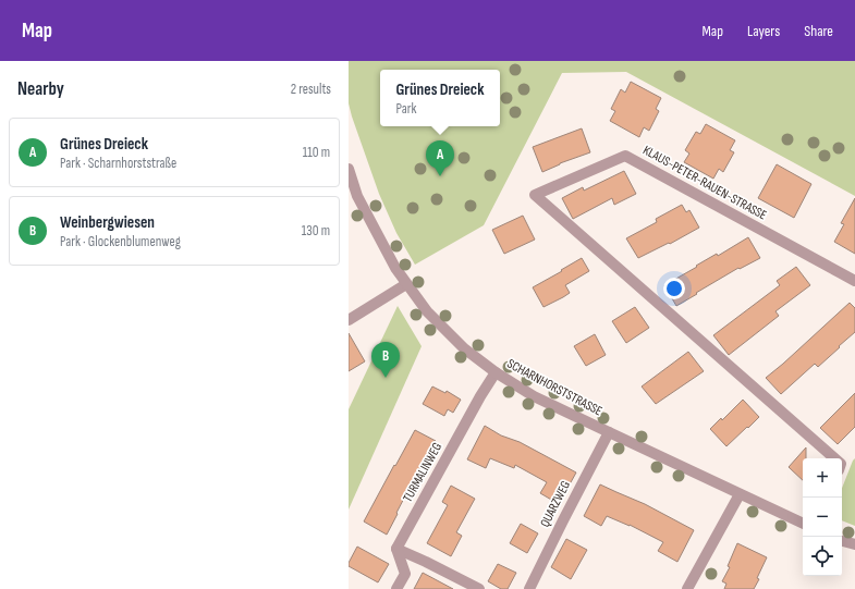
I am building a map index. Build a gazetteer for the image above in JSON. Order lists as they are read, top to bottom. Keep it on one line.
{"streets":{"street":["KLAUS-PETER-RAUEN-STRASSE","SCHARNHORSTSTRASSE","TURMALINWEG","QUARZWEG"]},"crossings":[["SCHARNHORSTSTRASSE","TURMALINWEG"],["SCHARNHORSTSTRASSE","QUARZWEG"]],"page":{"header":"Map","nav":["Map","Layers","Share"],"heading":["Nearby","2 results"],"popup":["Grünes Dreieck","Park"],"list":[{"mark":"A","name":"Grünes Dreieck","note":"Park · Scharnhorststraße","value":"110 m"},{"mark":"B","name":"Weinbergwiesen","note":"Park · Glockenblumenweg","value":"130 m"}],"pins":["A","B"],"map_buttons":["+","−"]}}
